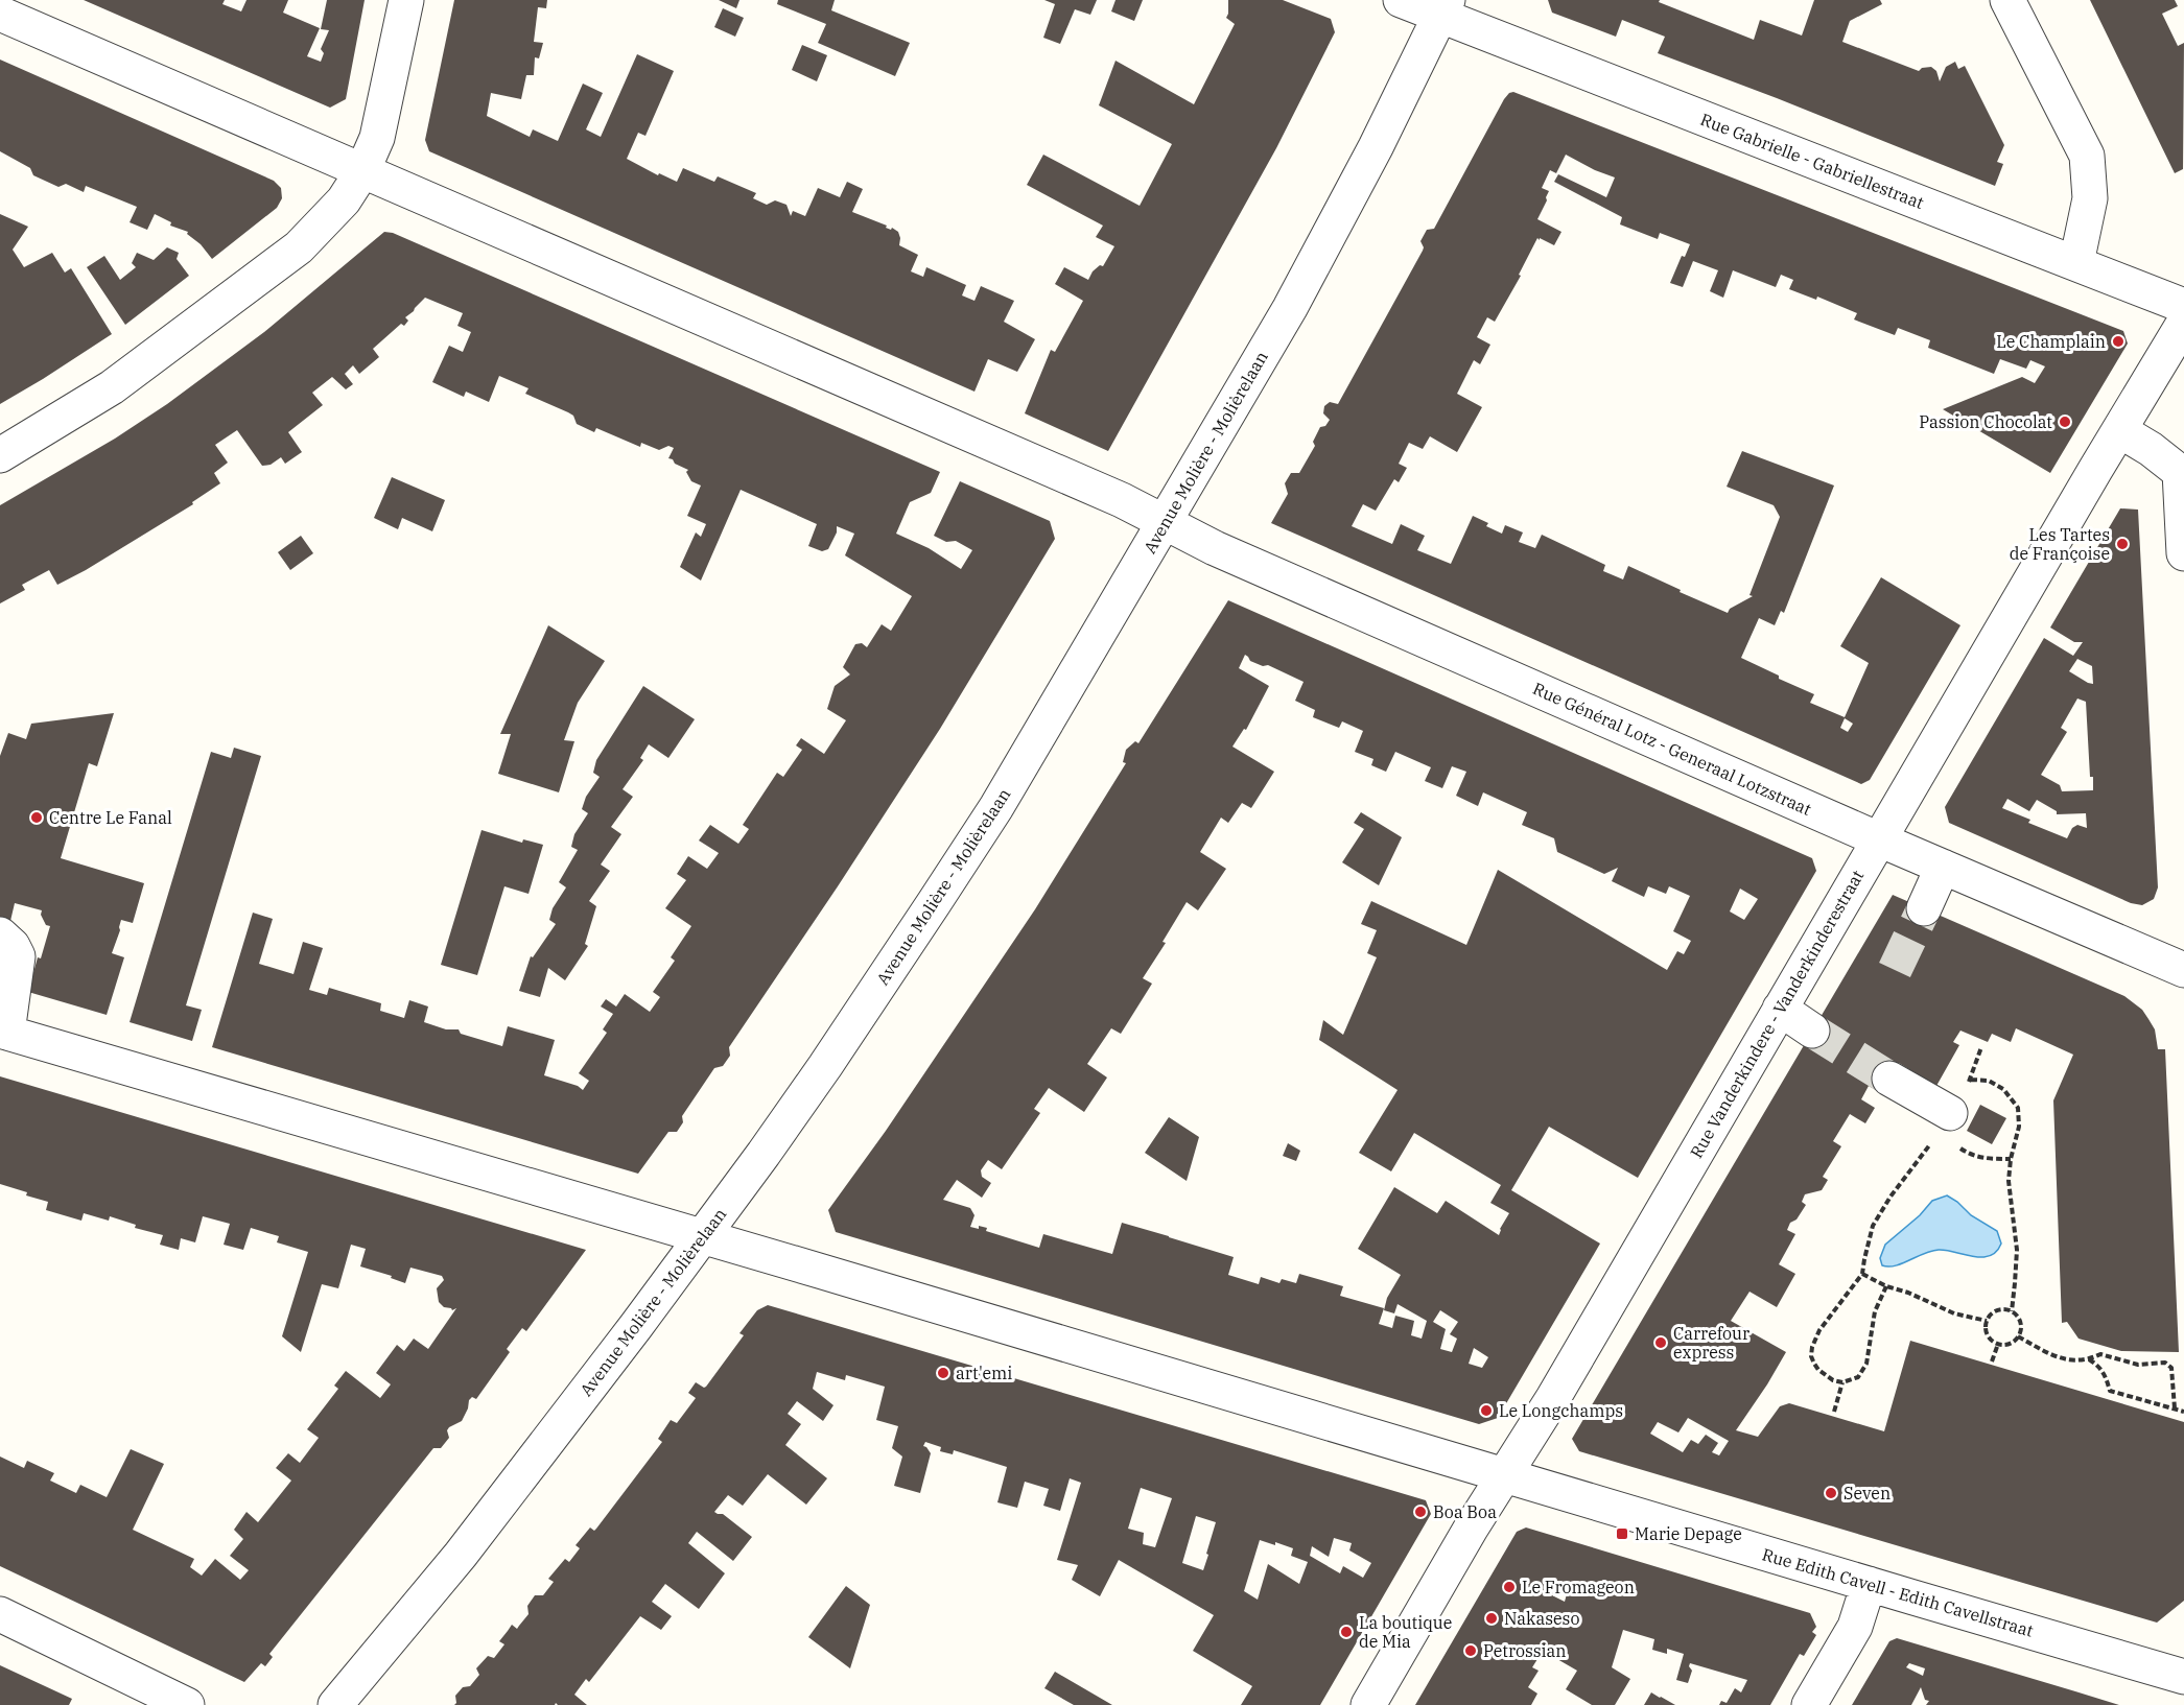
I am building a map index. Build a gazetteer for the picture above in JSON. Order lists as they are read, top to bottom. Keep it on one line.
{"streets":{"street":["Rue Gabrielle - Gabriellestraat","Avenue Molière - Molièrelaan","Rue Général Lotz - Generaal Lotzstraat","Rue Vanderkindere - Vanderkinderestraat","Rue Edith Cavell - Edith Cavellstraat"]},"crossings":[["Rue Gabrielle - Gabriellestraat","Avenue Molière - Molièrelaan"],["Avenue Molière - Molièrelaan","Rue Général Lotz - Generaal Lotzstraat"],["Avenue Molière - Molièrelaan","Rue Edith Cavell - Edith Cavellstraat"],["Rue Général Lotz - Generaal Lotzstraat","Rue Vanderkindere - Vanderkinderestraat"],["Rue Vanderkindere - Vanderkinderestraat","Rue Edith Cavell - Edith Cavellstraat"]],"places":{"other":["Le Champlain","Passion Chocolat","Les Tartes de Françoise","Centre Le Fanal","Carrefour express","art'emi","Le Longchamps","Seven","Boa Boa","Le Fromageon","Nakaseso","La boutique de Mia","Petrossian"],"transit":["Marie Depage"]}}
